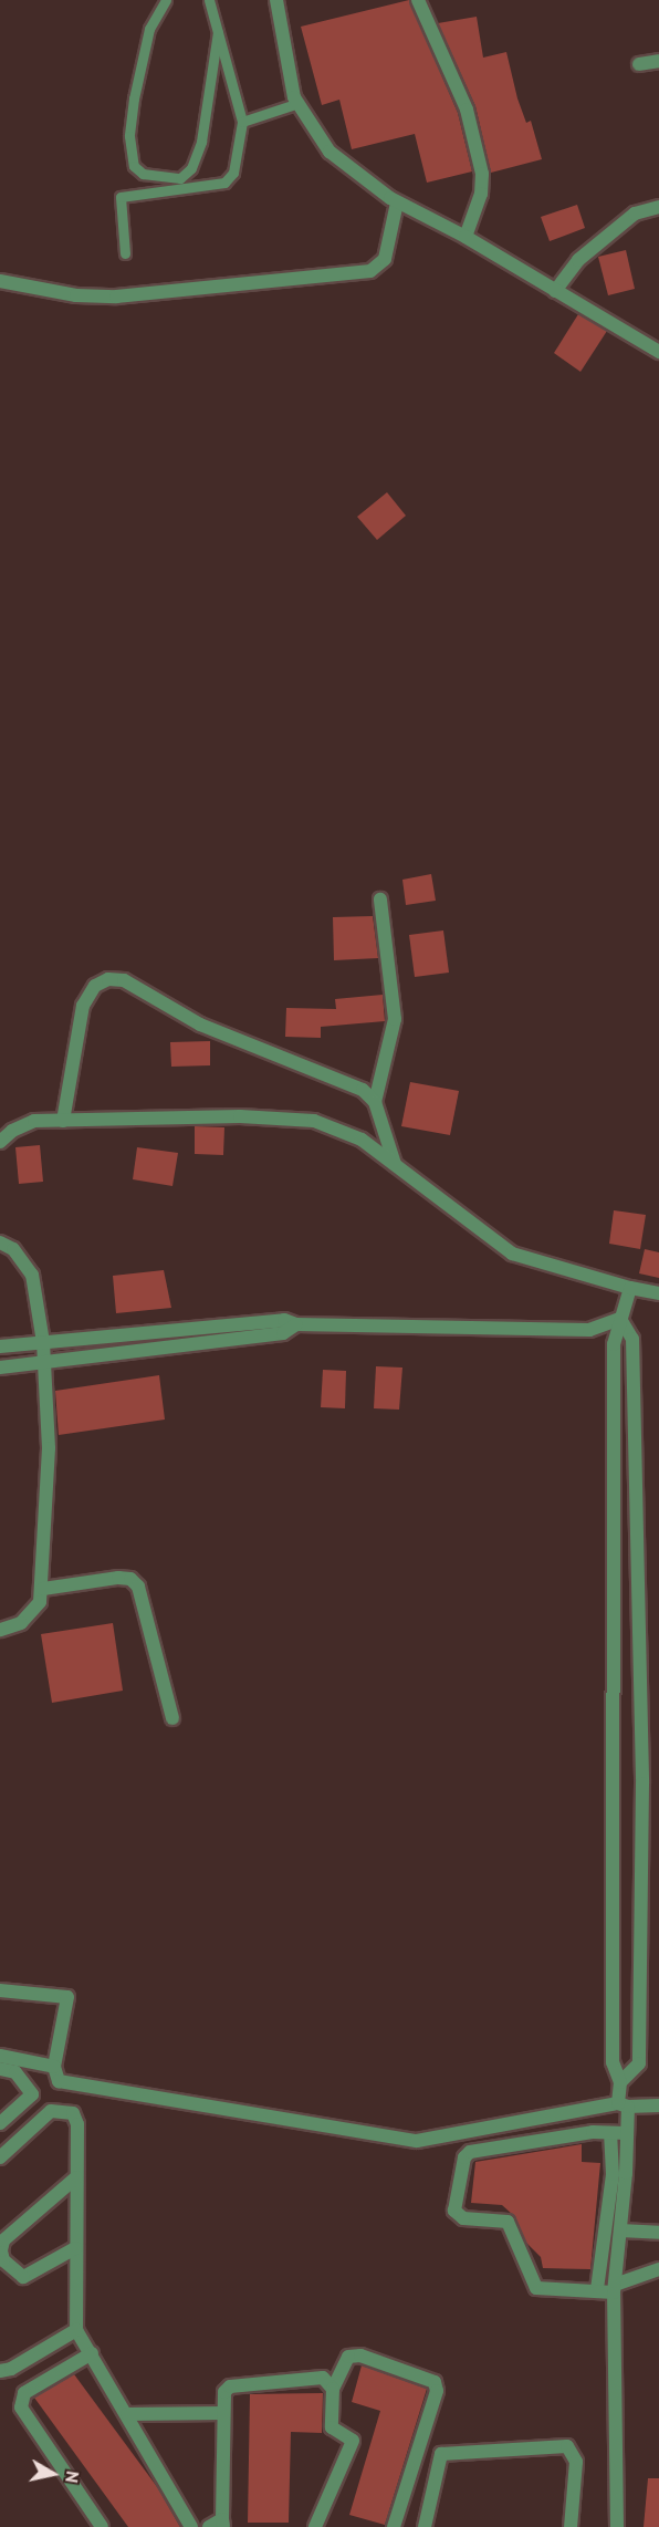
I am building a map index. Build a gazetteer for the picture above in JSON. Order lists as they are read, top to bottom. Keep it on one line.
{"north":"right"}
